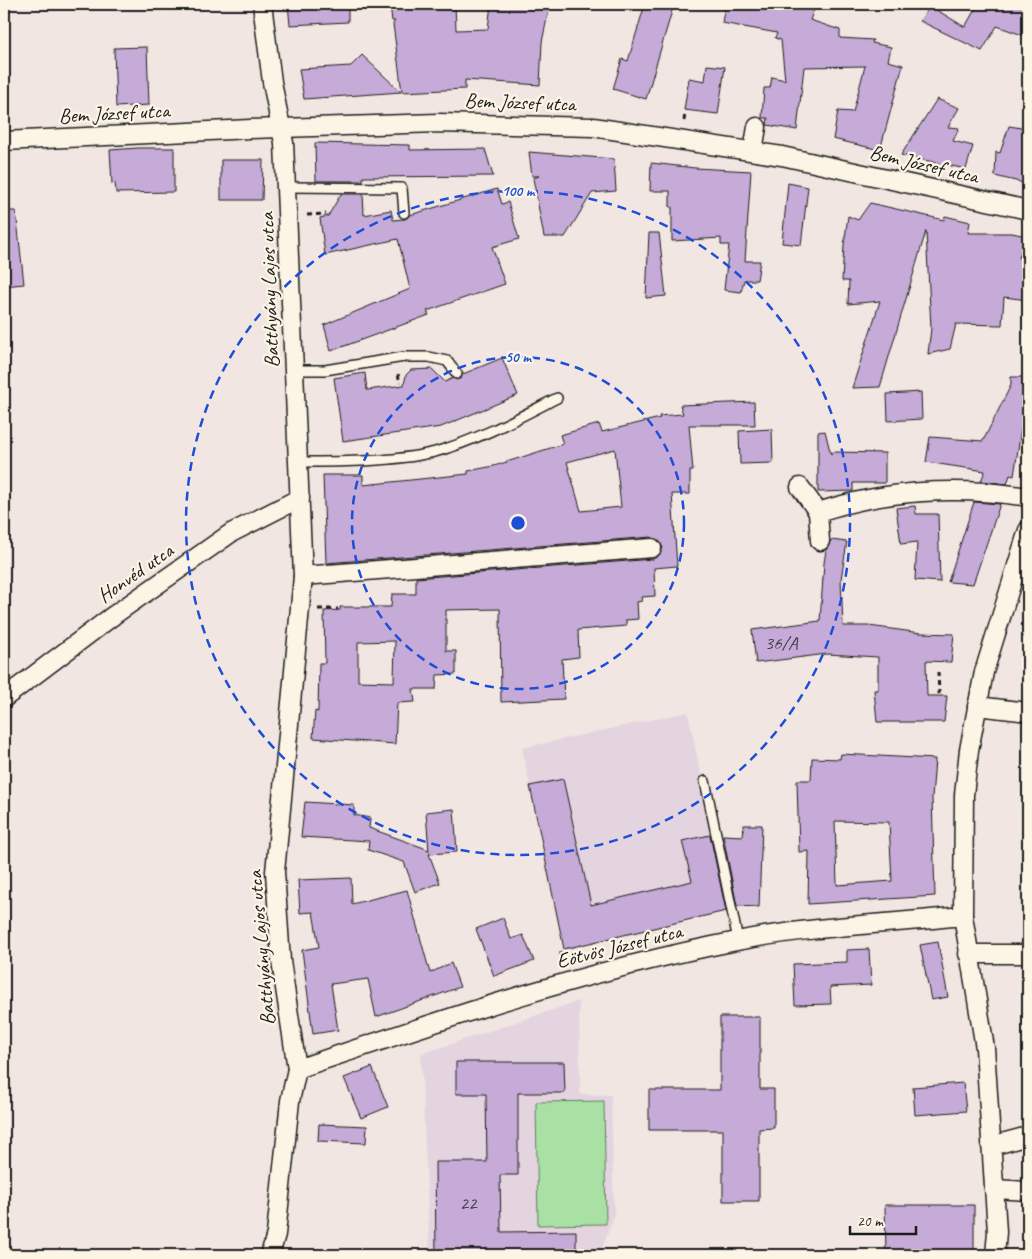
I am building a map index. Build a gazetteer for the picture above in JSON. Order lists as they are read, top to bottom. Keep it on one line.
{"streets":{"street":["Bem József utca","Batthyány Lajos utca","Honvéd utca","Eötvös József utca"]},"crossings":[["Bem József utca","Batthyány Lajos utca"],["Batthyány Lajos utca","Honvéd utca"],["Batthyány Lajos utca","Eötvös József utca"]],"house_numbers":["36/A","22"],"scale_bar":"20 m","rings":["100 m","50 m"]}
